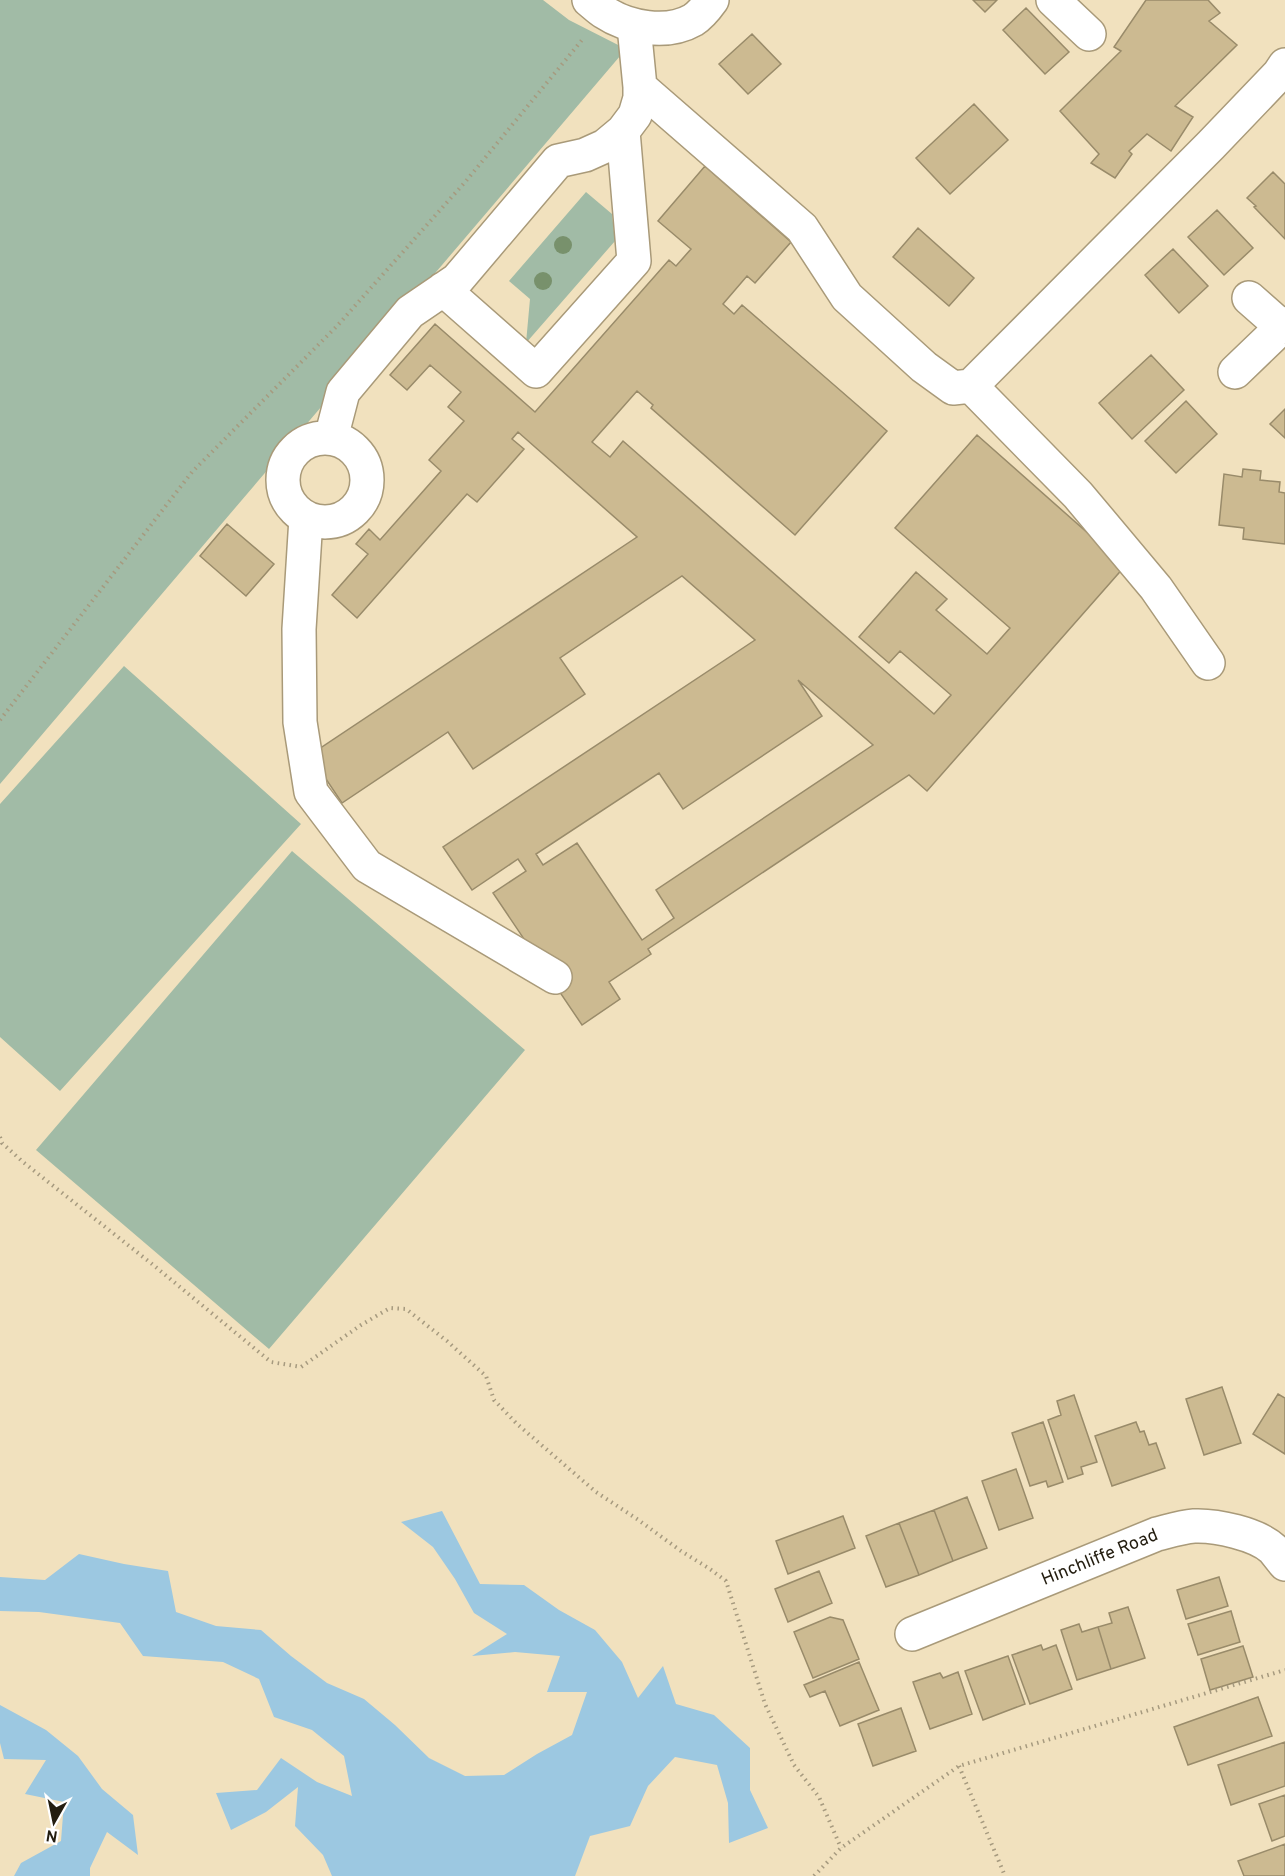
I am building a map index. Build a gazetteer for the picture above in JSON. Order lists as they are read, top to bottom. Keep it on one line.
{"streets":{"street":["Hinchliffe Road"]},"north":"bottom"}
